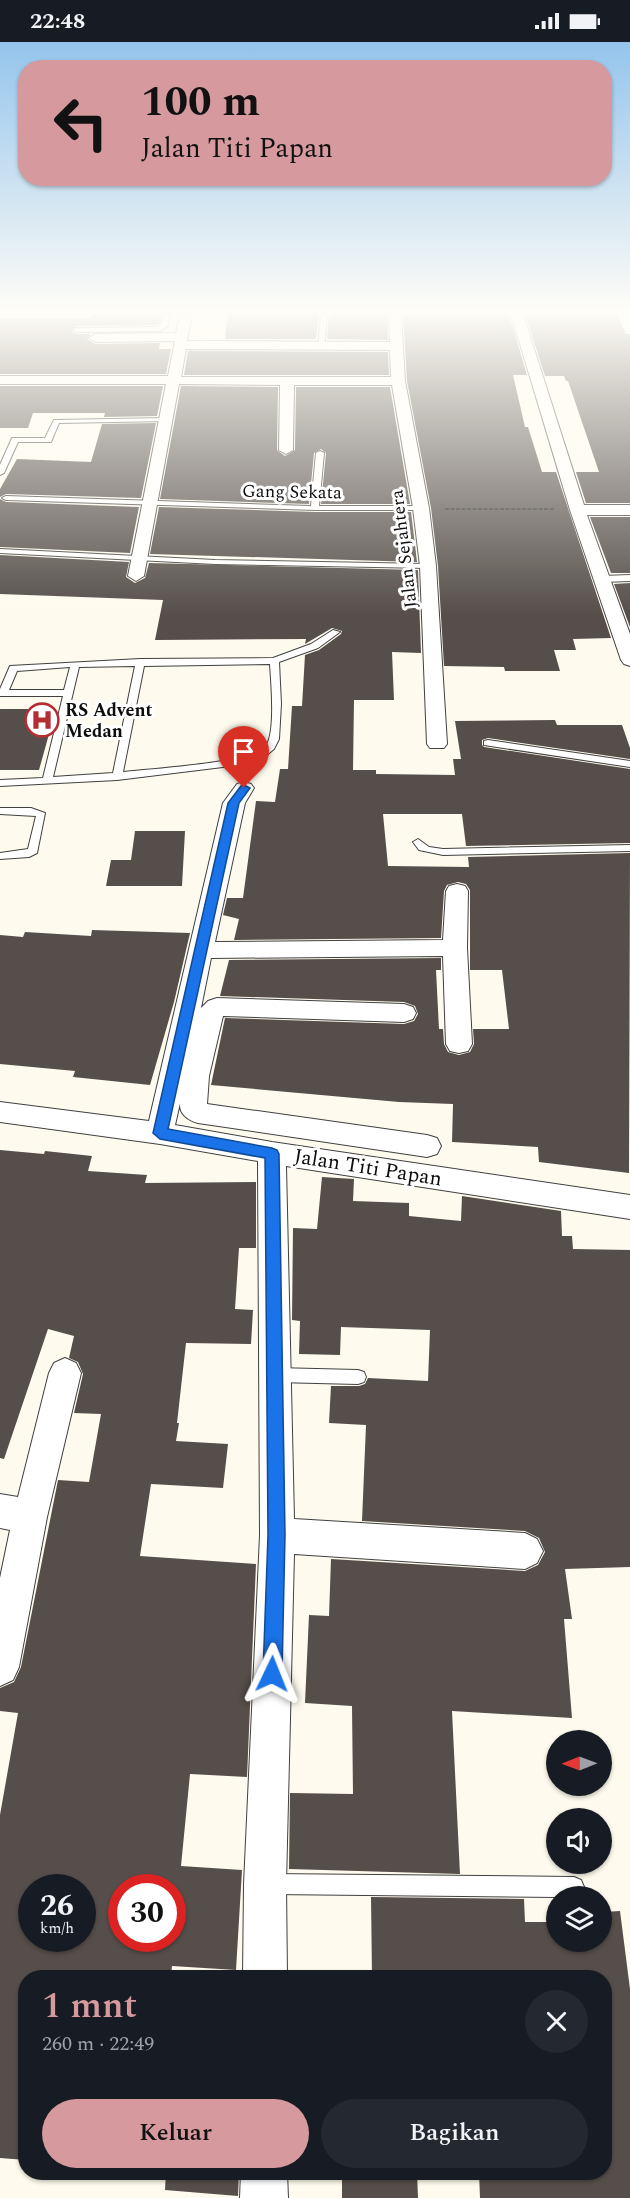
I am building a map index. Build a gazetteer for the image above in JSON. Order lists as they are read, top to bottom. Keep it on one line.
{"streets":{"street":["Jalan Sejahtera","Jalan Titi Papan"],"lane":["Gang Sekata"]},"crossings":[["Gang Sekata","Jalan Sejahtera"]],"places":{"hospital":["RS Advent Medan"]},"north":"left","page":{"status":"22:48","turn":["100 m","Jalan Titi Papan"],"speed":"26 km/h","limit":"30","heading":["1 mnt","260 m · 22:49"],"buttons":["Keluar","Bagikan"]}}
